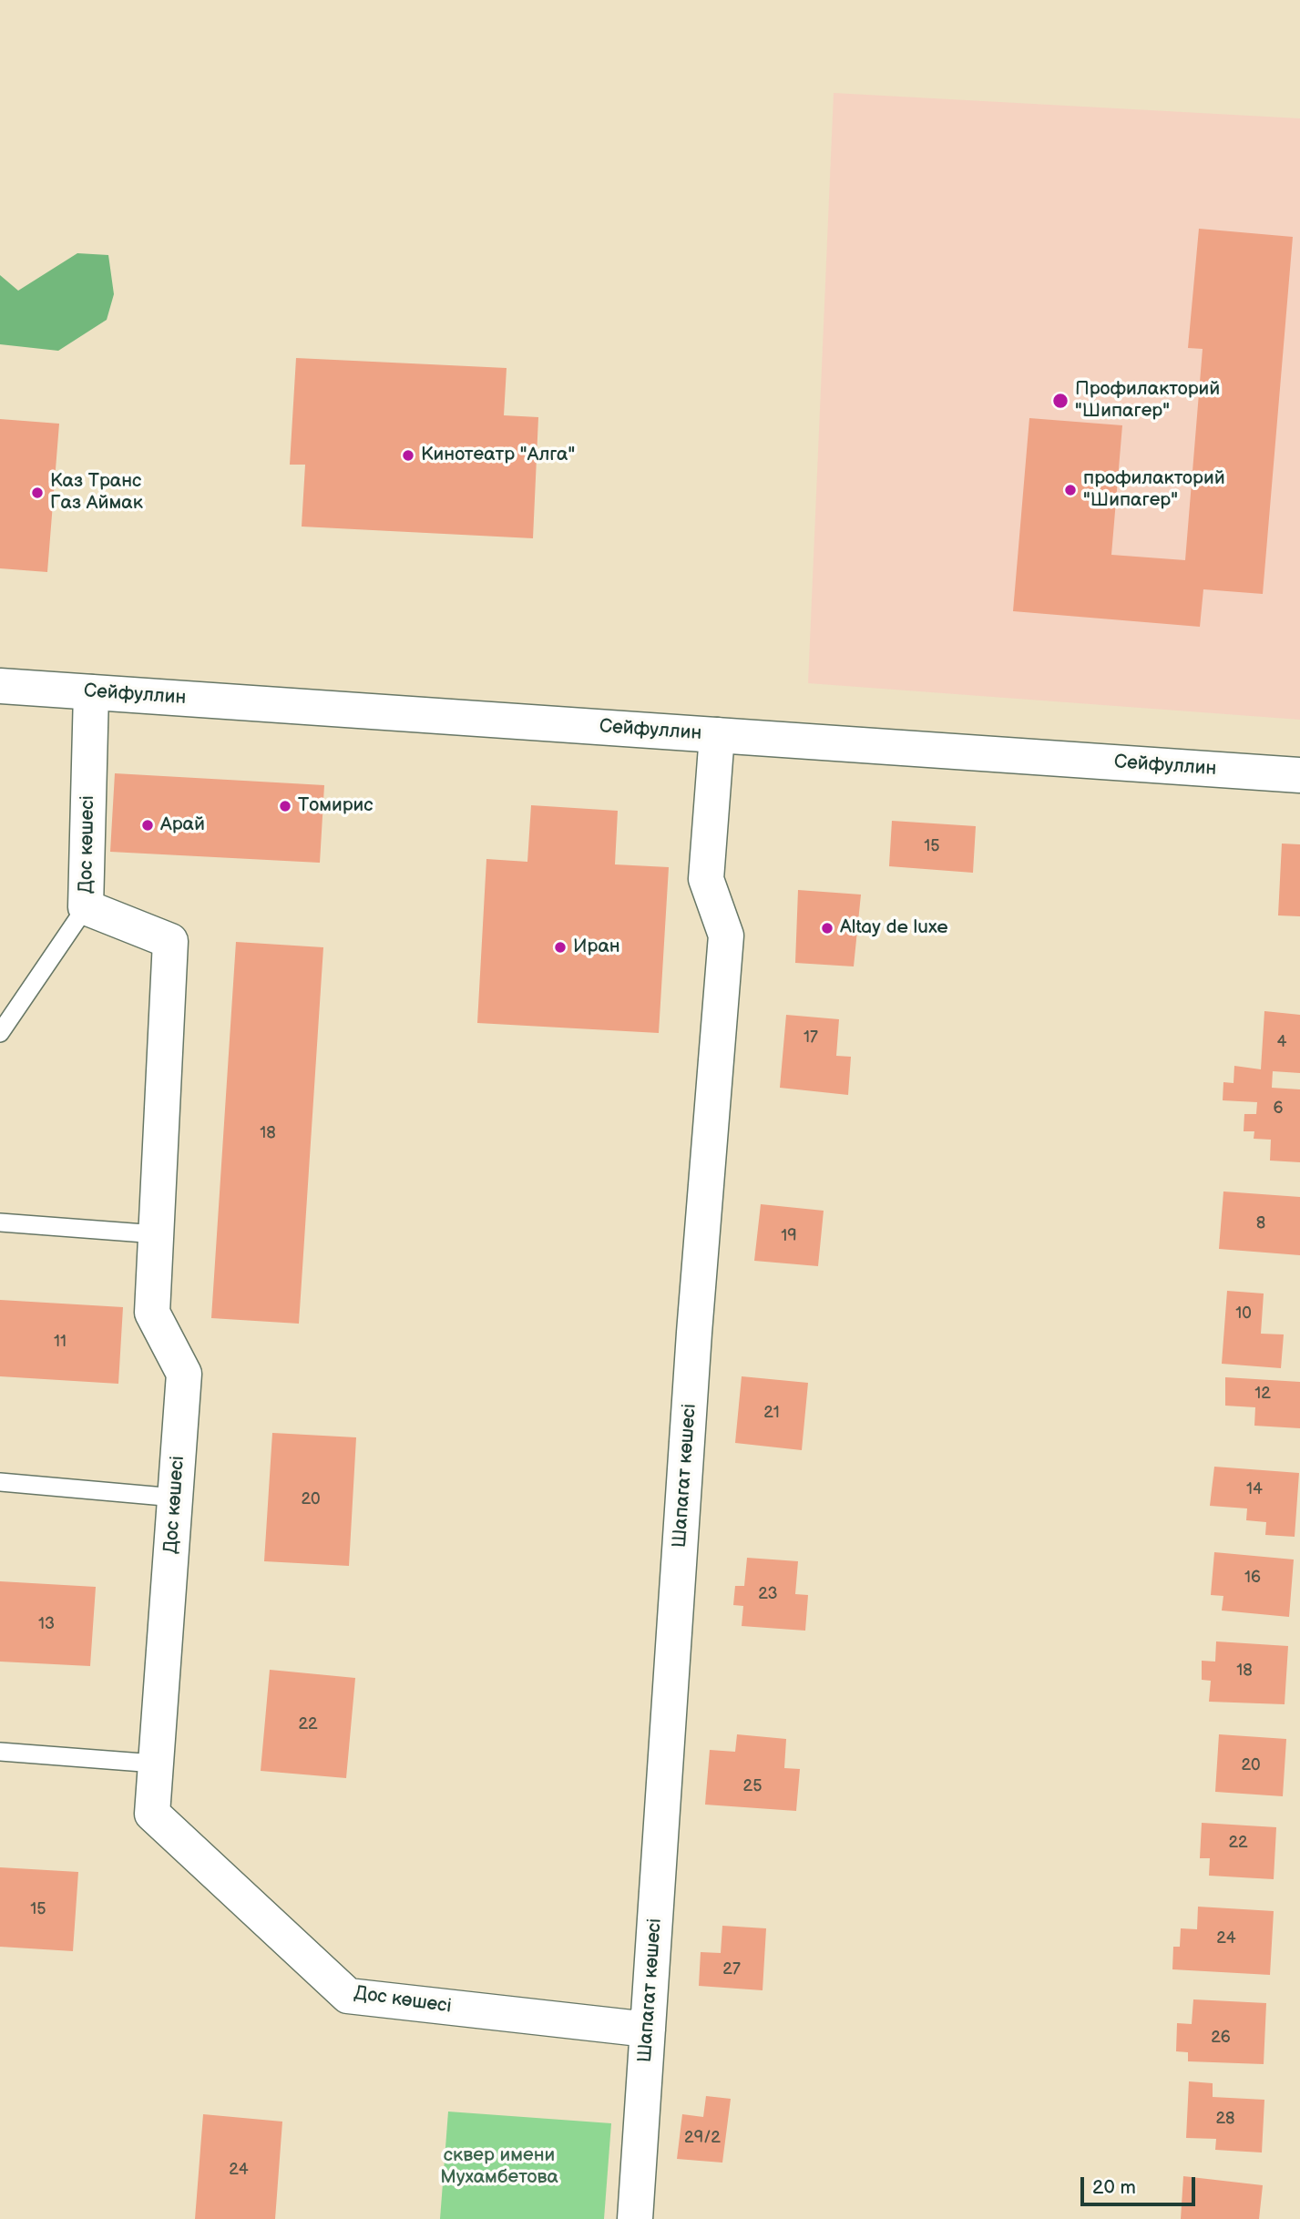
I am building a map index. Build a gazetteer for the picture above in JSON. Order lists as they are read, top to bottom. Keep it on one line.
{"streets":{"street":["Сейфуллин","Дос көшесі","Шапагат көшесі"]},"crossings":[["Сейфуллин","Дос көшесі"],["Сейфуллин","Шапагат көшесі"],["Дос көшесі","Шапагат көшесі"]],"parks":["сквер имени Мухамбетова"],"places":["Профилакторий \"Шипагер\"","Кинотеатр \"Алга\"","профилакторий \"Шипагер\"","Каз Транс Газ Аймак","Томирис","Арай","Altay de luxe","Иран"],"house_numbers":["15","17","4","6","18","8","19","10","11","12","21","14","20","16","23","13","18","22","20","25","22","15","24","27","26","28","29/2","24"],"scale_bar":"20 m"}
